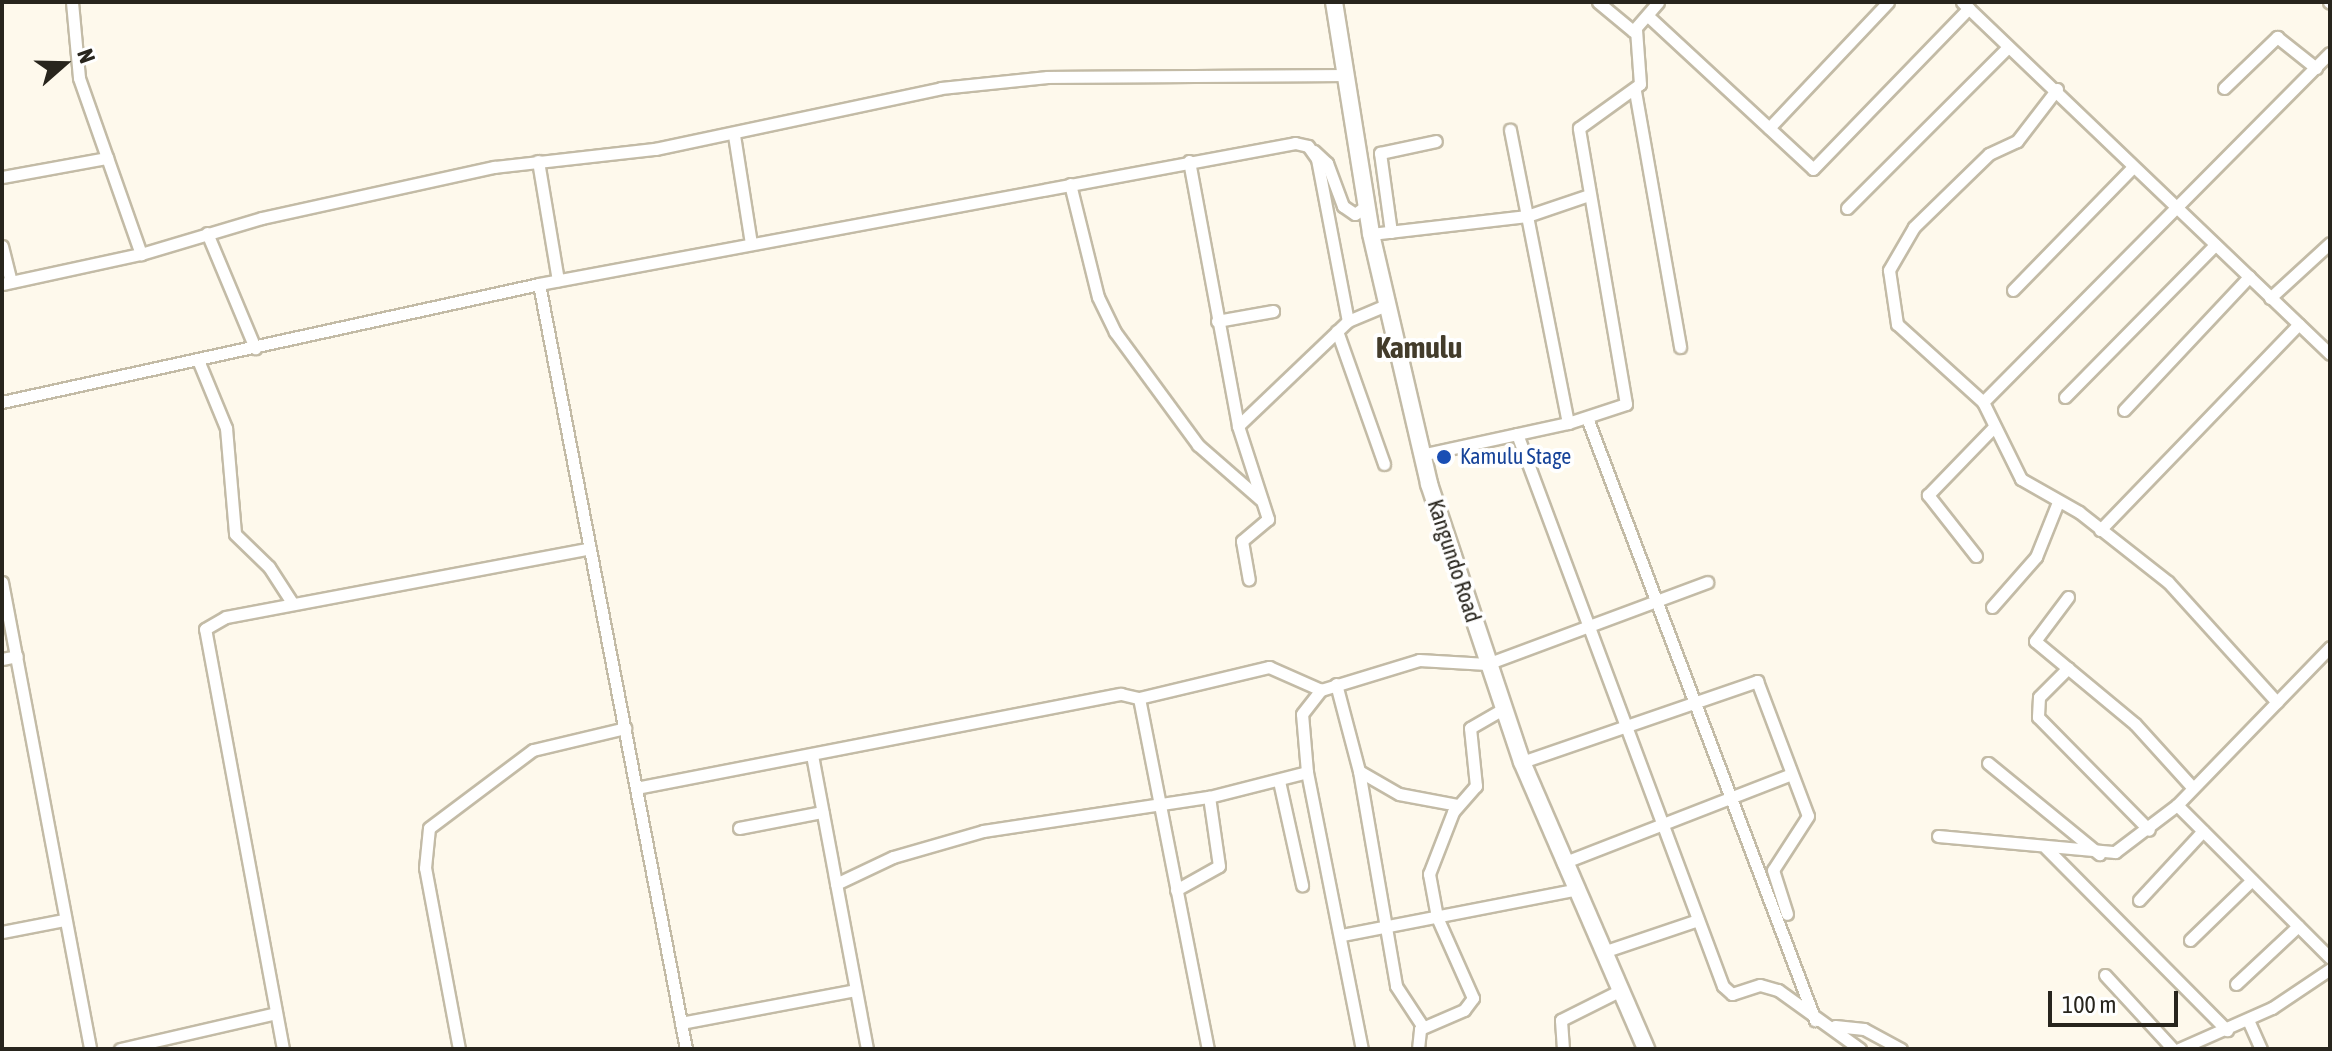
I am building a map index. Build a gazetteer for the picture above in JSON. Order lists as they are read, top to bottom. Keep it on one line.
{"streets":{"highway":["Kangundo Road"]},"districts":["Kamulu"],"places":["Kamulu Stage"],"scale_bar":"100 m","north":"right"}
